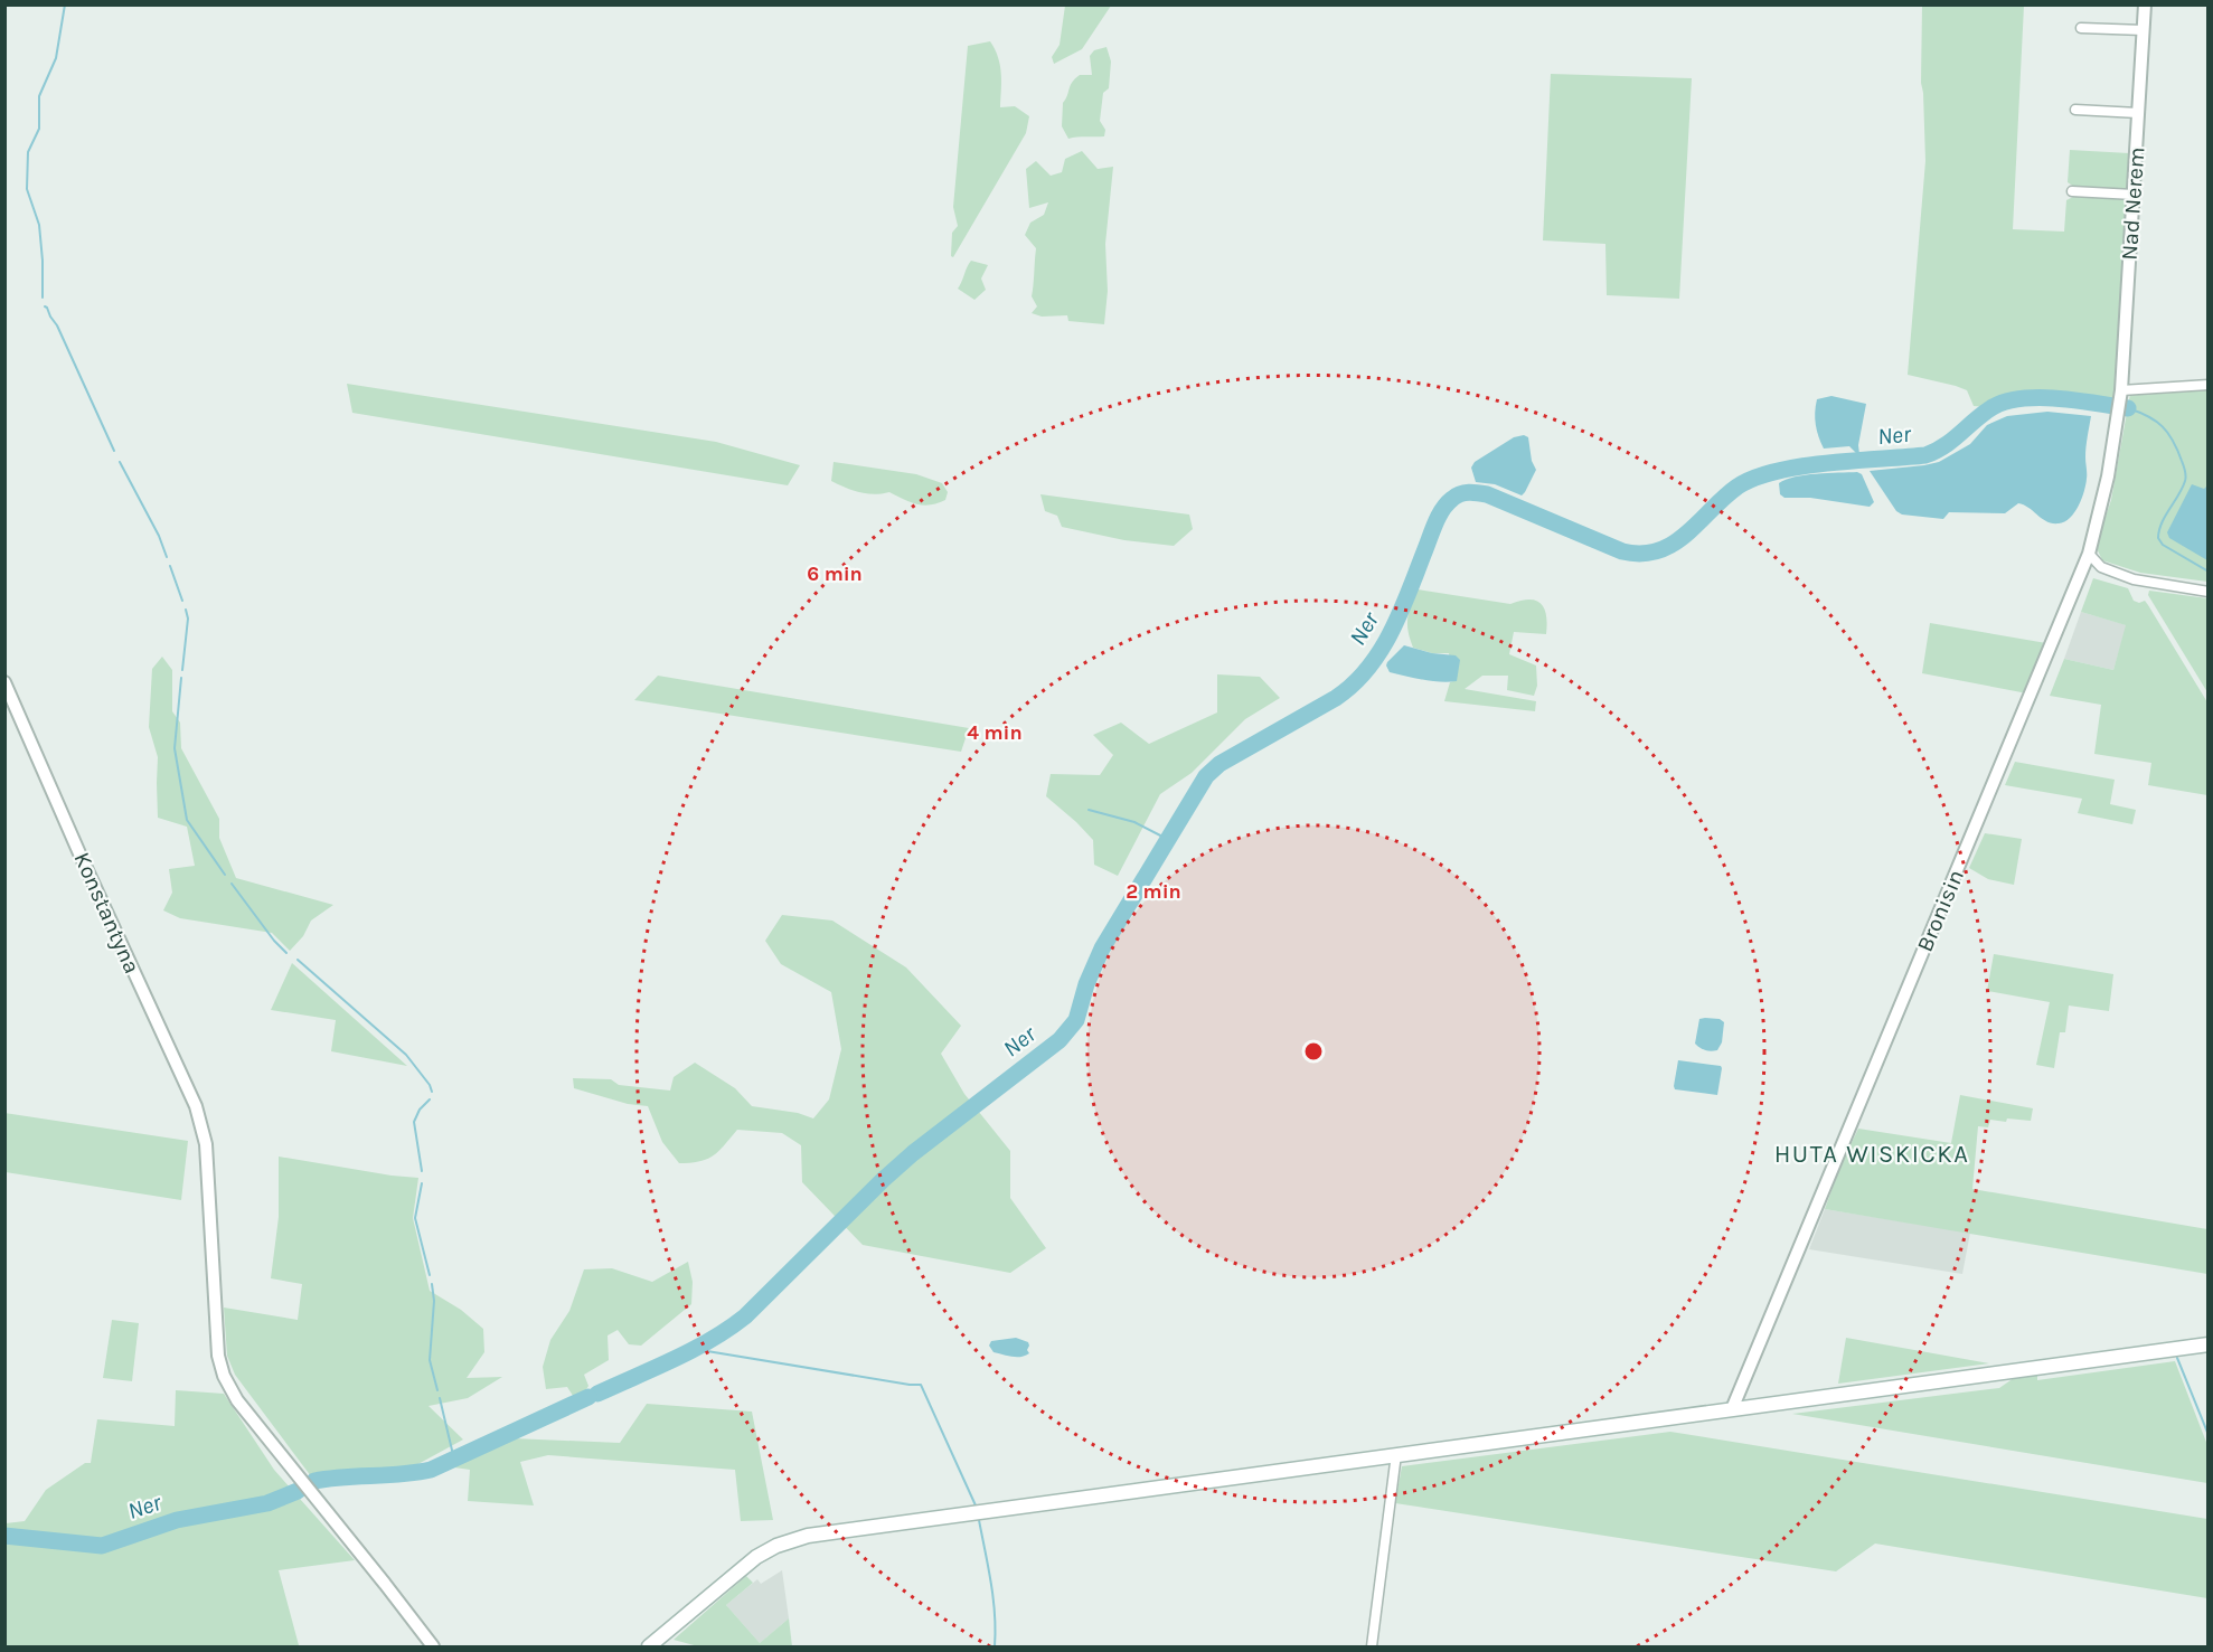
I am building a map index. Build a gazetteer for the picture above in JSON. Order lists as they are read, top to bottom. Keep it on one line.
{"streets":{"street":["Nad Nerem","Bronisin","Konstantyna"]},"crossings":[["Nad Nerem","Bronisin"]],"districts":["HUTA WISKICKA"],"water":["Ner"],"rings":["6 min","4 min","2 min"]}
